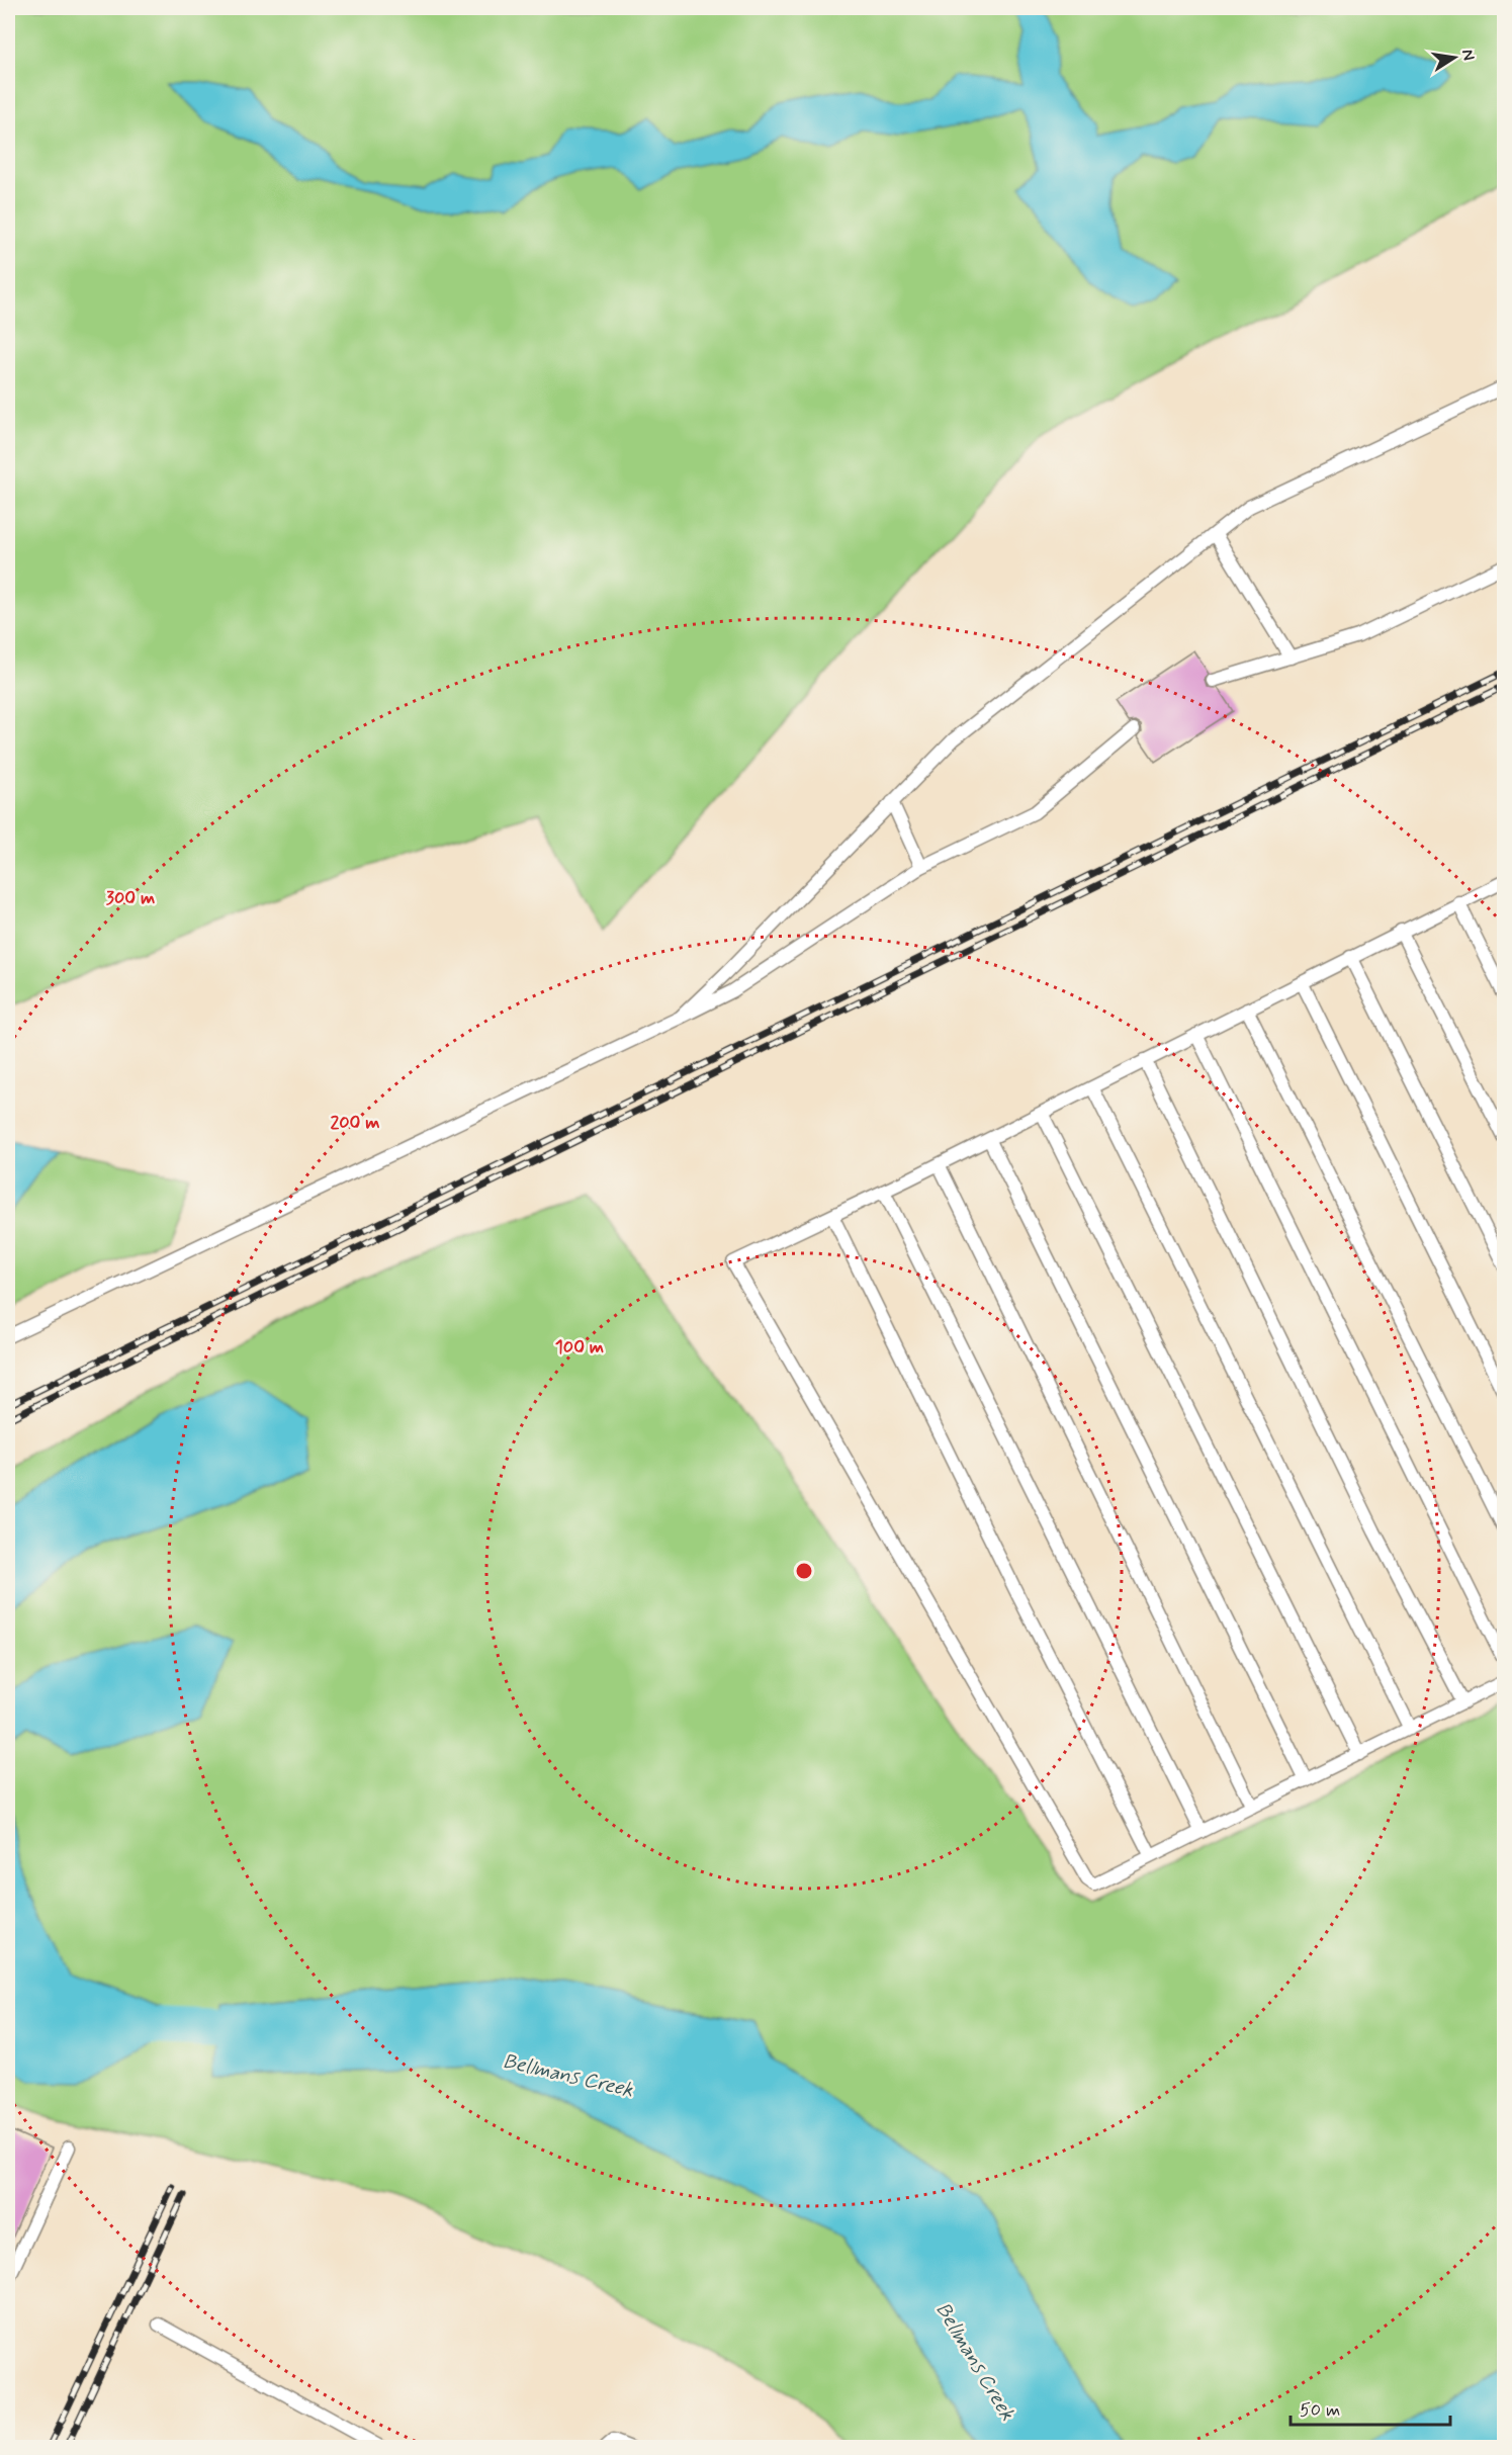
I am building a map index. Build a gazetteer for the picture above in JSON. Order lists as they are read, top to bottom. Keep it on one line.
{"water":["Bellmans Creek"],"scale_bar":"50 m","north":"right","rings":["300 m","200 m","100 m"]}
